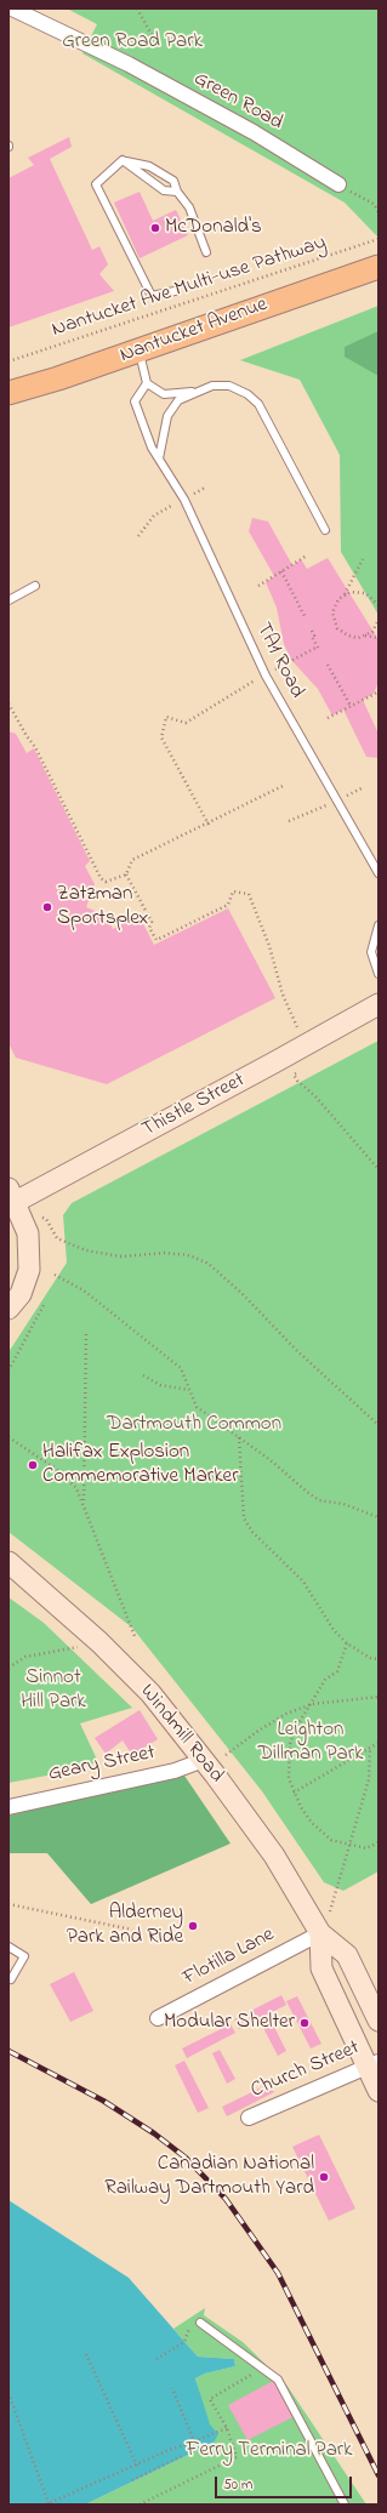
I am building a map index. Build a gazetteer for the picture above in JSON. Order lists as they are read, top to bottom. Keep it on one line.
{"streets":{"main road":["Nantucket Avenue","Thistle Street","Windmill Road"],"street":["Green Road","Geary Street","Flotilla Lane","Church Street"],"lane":["TA1 Road"],"path":["Nantucket Ave Multi-use Pathway"]},"crossings":[["Windmill Road","Geary Street"],["Windmill Road","Flotilla Lane"]],"parks":["Green Road Park","Dartmouth Common","Sinnot Hill Park","Leighton Dillman Park","Ferry Terminal Park"],"places":["McDonald's","Zatzman Sportsplex","Halifax Explosion Commemorative Marker","Alderney Park and Ride","Modular Shelter","Canadian National Railway Dartmouth Yard"],"scale_bar":"50 m"}
